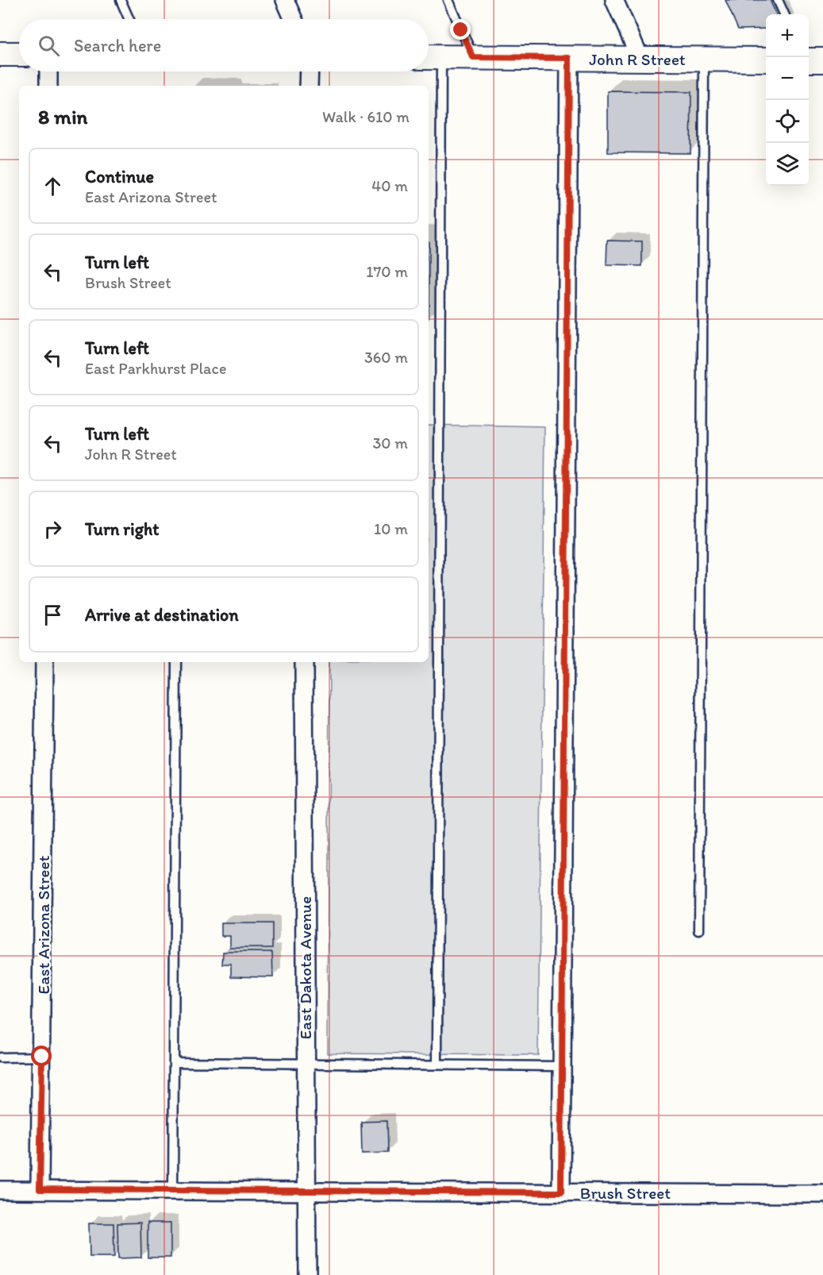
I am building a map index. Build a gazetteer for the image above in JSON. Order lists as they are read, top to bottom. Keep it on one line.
{"streets":{"main road":["John R Street"],"street":["East Arizona Street","East Dakota Avenue","Brush Street"]},"crossings":[["East Arizona Street","Brush Street"],["East Dakota Avenue","Brush Street"]],"page":{"map_buttons":["+","−"],"search":"Search here","heading":["8 min","Walk · 610 m"],"list":[["Continue","East Arizona Street","40 m"],["Turn left","Brush Street","170 m"],["Turn left","East Parkhurst Place","360 m"],["Turn left","John R Street","30 m"],["Turn right","10 m"],"Arrive at destination"]}}
